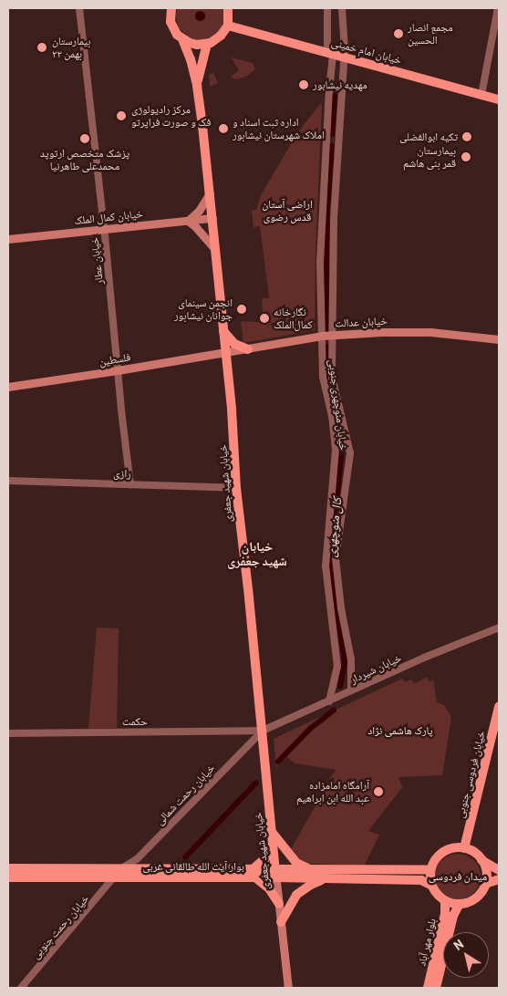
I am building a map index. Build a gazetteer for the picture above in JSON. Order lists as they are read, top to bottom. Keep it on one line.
{"streets":{"main road":["خیابان امام خمینی","خیابان کمال الملک","خیابان عدالت","فلسطین","خیابان شهید جعفری","خیابان فردوسی جنوبی","بوار آیت الله طالقانی غربی","بلوار مهر آباد"],"street":["خیابان عطار","خیابان منوچهری جنوبی","رازی","خیابان شیردار","حکمت","خیابان رحمت شمالی","خیابان رحمت جنوبی"]},"crossings":[["خیابان امام خمینی","خیابان منوچهری جنوبی"],["خیابان کمال الملک","خیابان عطار"],["خیابان کمال الملک","خیابان شهید جعفری"],["خیابان عطار","فلسطین"],["خیابان عطار","رازی"],["خیابان عدالت","فلسطین"],["خیابان عدالت","خیابان منوچهری جنوبی"],["خیابان عدالت","خیابان شهید جعفری"],["فلسطین","خیابان شهید جعفری"],["خیابان منوچهری جنوبی","خیابان شیردار"],["رازی","خیابان شهید جعفری"],["خیابان شهید جعفری","خیابان شیردار"],["خیابان شهید جعفری","حکمت"],["خیابان شهید جعفری","خیابان رحمت شمالی"],["خیابان شهید جعفری","بوار آیت الله طالقانی غربی"],["خیابان شیردار","حکمت"],["خیابان شیردار","خیابان رحمت شمالی"],["حکمت","خیابان رحمت شمالی"],["خیابان فردوسی جنوبی","بوار آیت الله طالقانی غربی"],["خیابان فردوسی جنوبی","بلوار مهر آباد"],["خیابان رحمت شمالی","بوار آیت الله طالقانی غربی"],["خیابان رحمت شمالی","خیابان رحمت جنوبی"],["بوار آیت الله طالقانی غربی","خیابان رحمت جنوبی"],["بوار آیت الله طالقانی غربی","بلوار مهر آباد"]],"districts":["خیابان شهید جعفری"],"water":["کال منوچهری"],"parks":["اراضی آستان قدس رضوی","پارک هاشمی نژاد","میدان فردوسی"],"places":["مجمع انصار الحسین","بیمارستان ۲۲ بهمن","مهدیه نیشابور","مرکز رادیولوژی فک و صورت فراپرتو","اداره ثبت اسناد و املاک شهرستان نیشابور","تکیه ابوالفضلی","پزشک متخصص ارتوپد محمدعلی طاهرنیا","بیمارستان قمر بنی هاشم","انجمن سینمای جوانان نیشابور","نگارخانه کمال‌الملک","آرامگاه امامزاده عبد الله ابن ابراهیم"],"north":"top left"}
